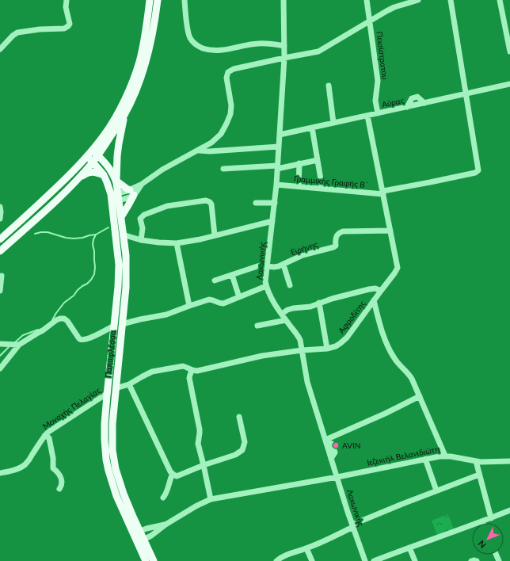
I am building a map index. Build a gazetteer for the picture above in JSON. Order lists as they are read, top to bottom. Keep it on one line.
{"streets":{"main road":["Παπαφλέσσα"],"street":["Πεισίστρατου","Αύρας","Γραμμικής Γραφής Β΄","Ειρήνης","Λακωνικής","Αφροδίτης","Μοναχής Πελαγίας","Ιεζεκιήλ Βελανιδιώτη"]},"crossings":[["Πεισίστρατου","Αύρας"],["Αύρας","Γραμμικής Γραφής Β΄"],["Αύρας","Λακωνικής"],["Αύρας","Αφροδίτης"],["Γραμμικής Γραφής Β΄","Λακωνικής"],["Γραμμικής Γραφής Β΄","Αφροδίτης"],["Ειρήνης","Λακωνικής"],["Ειρήνης","Αφροδίτης"],["Λακωνικής","Αφροδίτης"],["Λακωνικής","Ιεζεκιήλ Βελανιδιώτη"],["Αφροδίτης","Παπαφλέσσα"],["Παπαφλέσσα","Μοναχής Πελαγίας"],["Παπαφλέσσα","Ιεζεκιήλ Βελανιδιώτη"]],"places":["AVIN"],"north":"bottom left"}
